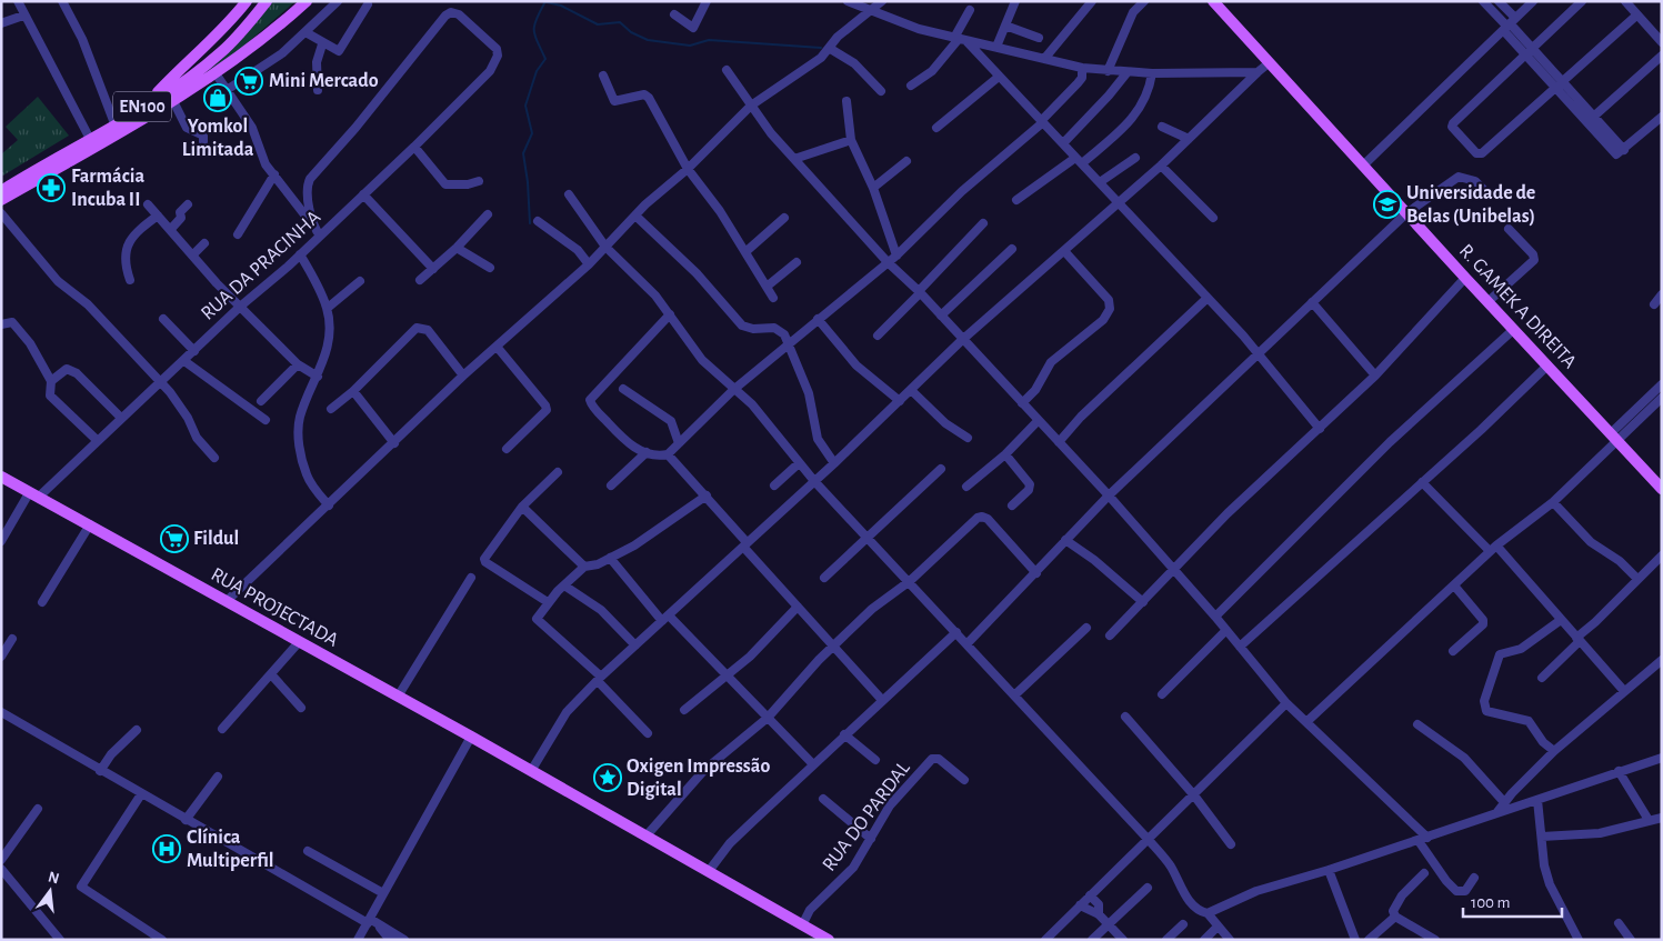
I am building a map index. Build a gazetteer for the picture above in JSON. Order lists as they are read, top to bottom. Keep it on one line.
{"streets":{"main road":["EN100","R. GAMEK A DIREITA","RUA PROJECTADA"],"street":["RUA DA PRACINHA","RUA DO PARDAL"]},"crossings":[["RUA DA PRACINHA","RUA PROJECTADA"],["RUA PROJECTADA","RUA DO PARDAL"]],"places":{"supermarket":["Mini Mercado","Fildul"],"shop":["Yomkol Limitada"],"pharmacy":["Farmácia Incuba II"],"school or university":["Universidade de Belas (Unibelas)"],"place":["Oxigen Impressão Digital"],"hospital":["Clínica Multiperfil"]},"scale_bar":"100 m","north":"top"}
